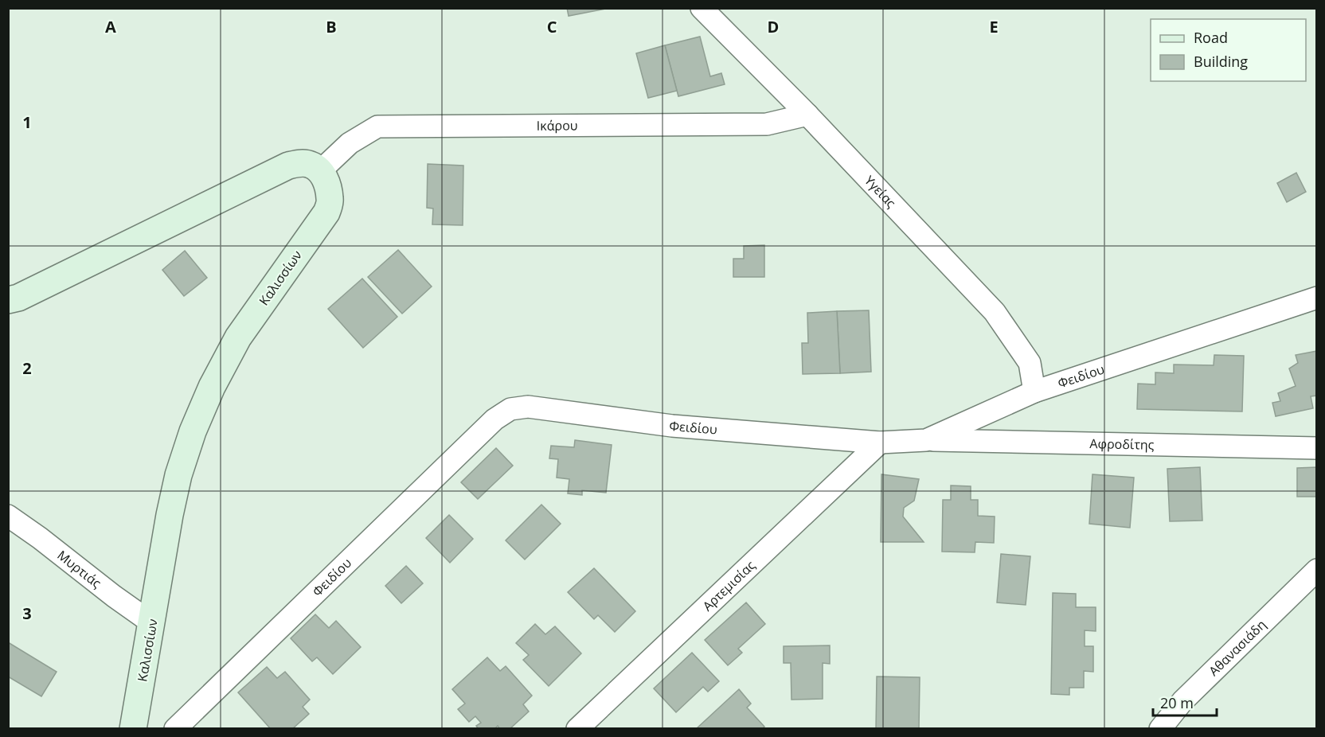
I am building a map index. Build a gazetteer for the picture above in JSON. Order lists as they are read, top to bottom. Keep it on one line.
{"streets":{"main road":["Καλισσίων"],"street":["Ικάρου","Υγείας","Φειδίου","Αφροδίτης","Μυρτιάς","Αρτεμισίας","Αθανασιάδη"]},"crossings":[["Ικάρου","Υγείας"],["Ικάρου","Καλισσίων"],["Υγείας","Φειδίου"],["Καλισσίων","Μυρτιάς"],["Φειδίου","Αφροδίτης"],["Φειδίου","Αρτεμισίας"]],"legend":["Road","Building"],"scale_bar":"20 m","grid":{"columns":["A","B","C","D","E"],"rows":["1","2","3"]}}
